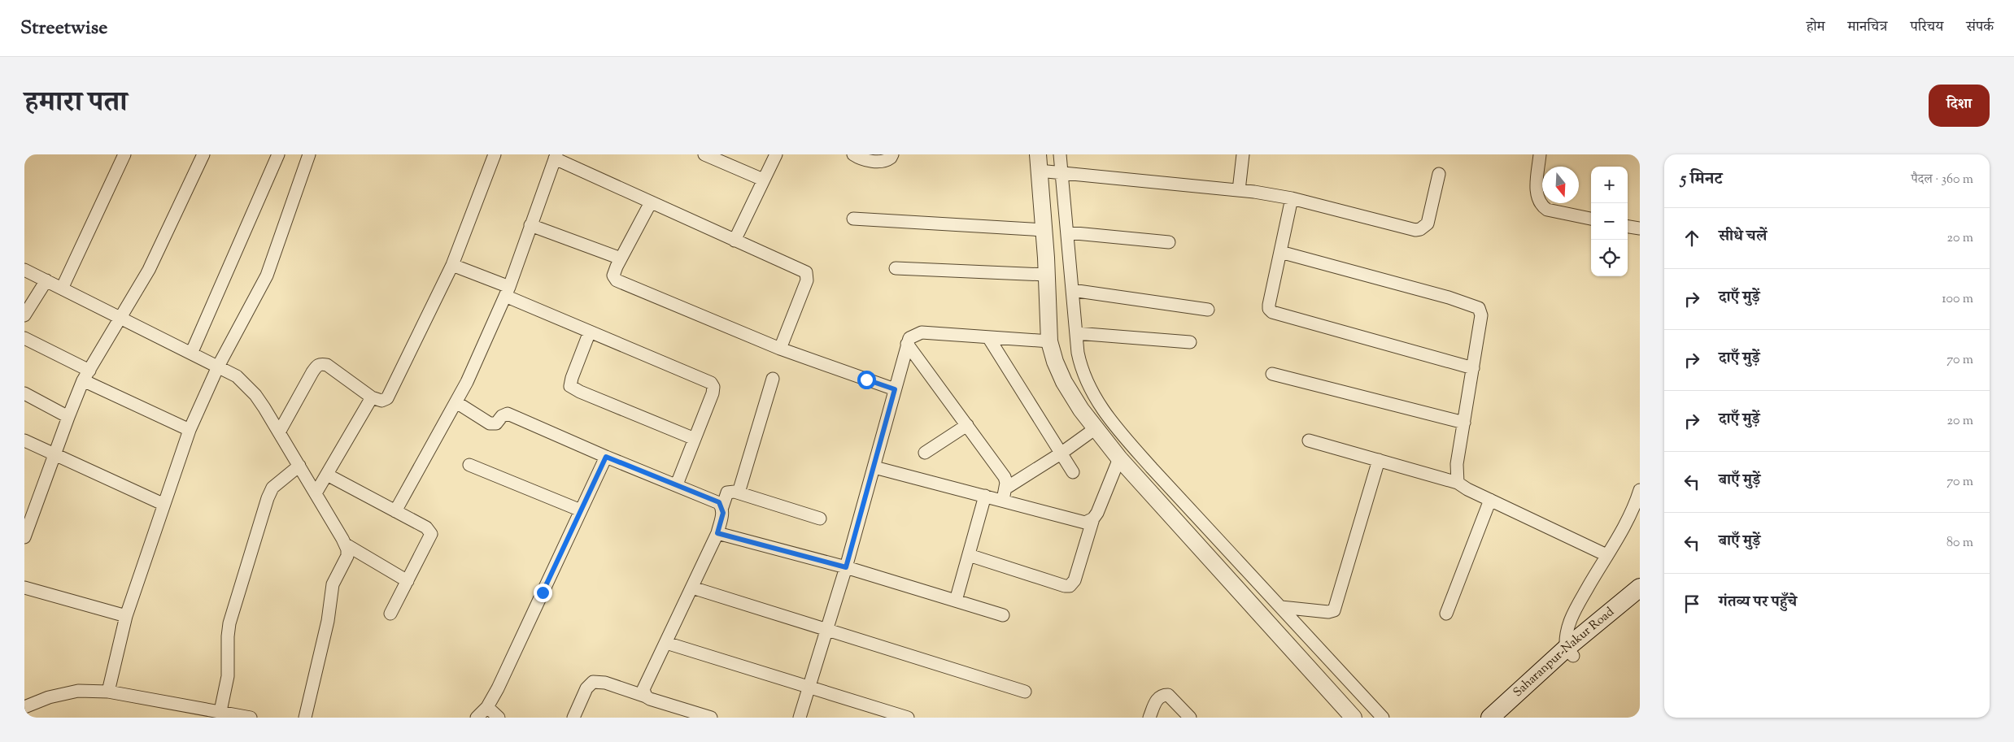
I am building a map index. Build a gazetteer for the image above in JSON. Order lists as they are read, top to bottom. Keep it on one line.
{"streets":{"main road":["Saharanpur-Nakur Road"]},"north":"bottom","page":{"header":"Streetwise","nav":["होम","मानचित्र","परिचय","संपर्क"],"title":"हमारा पता","buttons":"दिशा","heading":["5 मिनट","पैदल · 360 m"],"map_buttons":["+","−"],"list":[["सीधे चलें","20 m"],["दाएँ मुड़ें","100 m"],["दाएँ मुड़ें","70 m"],["दाएँ मुड़ें","20 m"],["बाएँ मुड़ें","70 m"],["बाएँ मुड़ें","80 m"],"गंतव्य पर पहुँचे"]}}
